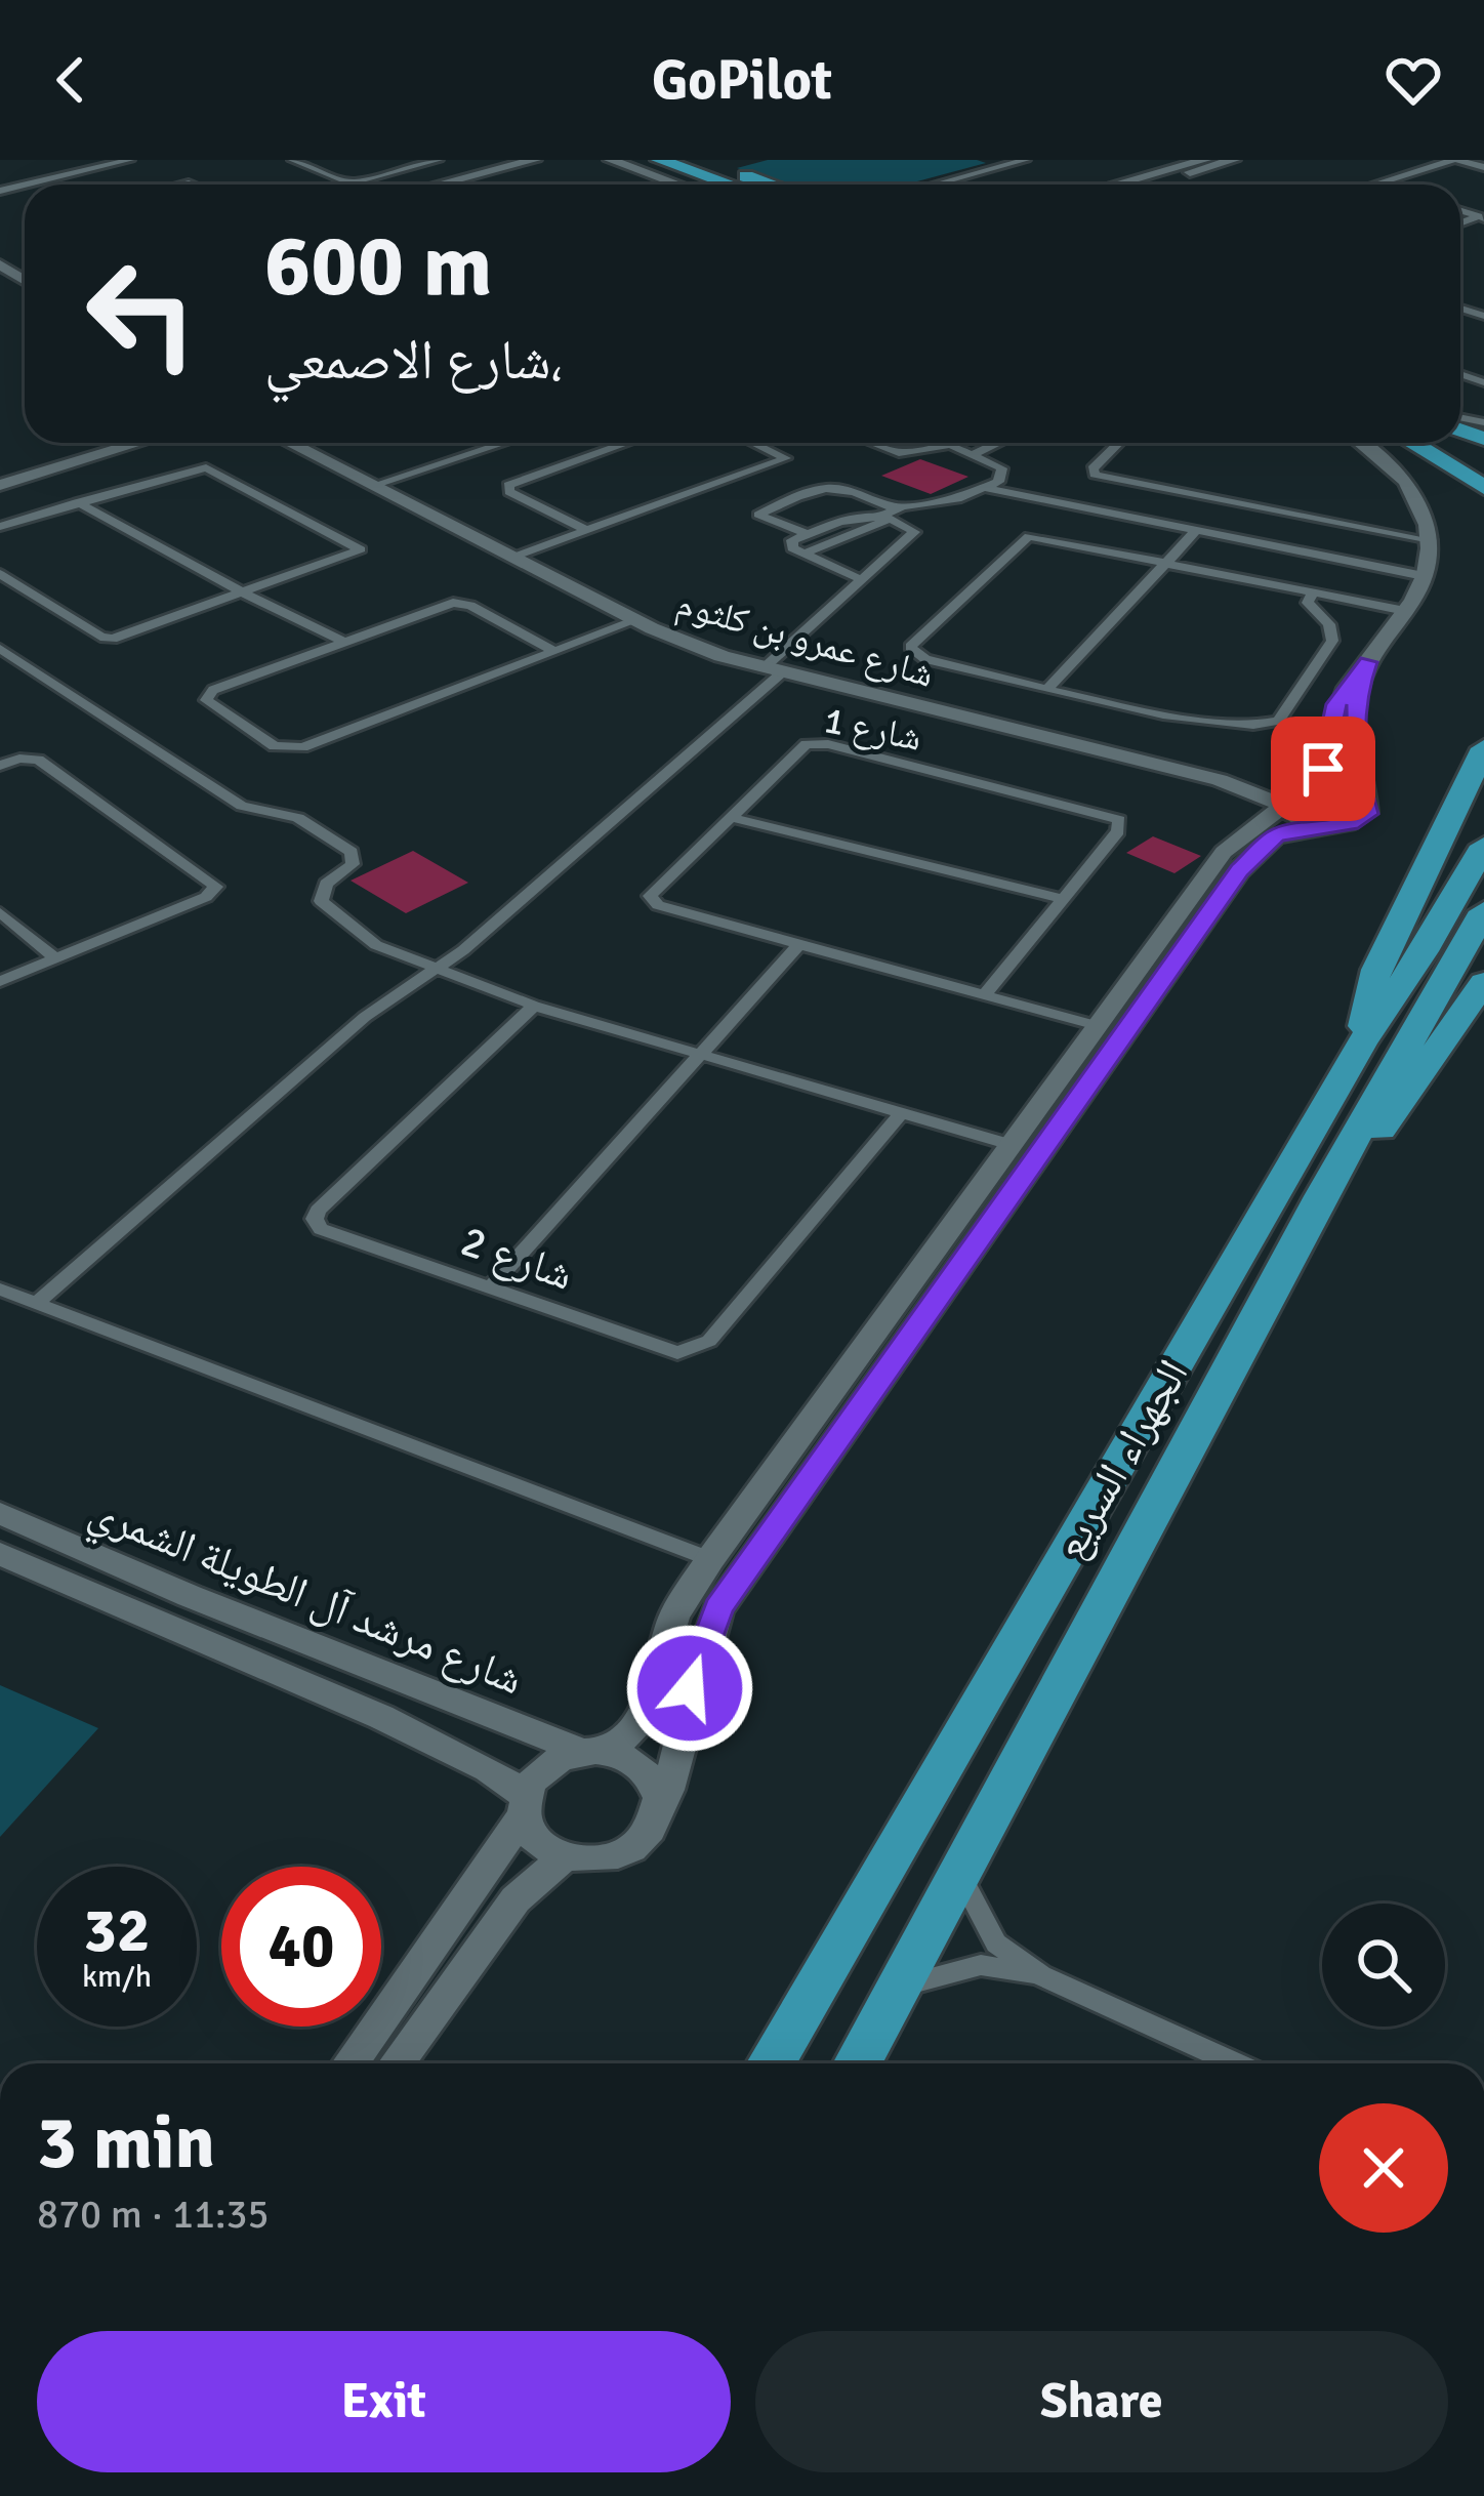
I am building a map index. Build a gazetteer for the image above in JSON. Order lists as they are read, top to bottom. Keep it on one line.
{"streets":{"highway":["الجهراء السريع"],"street":["شارع عمرو بن كلثوم","شارع 1","شارع 2","شارع مرشد آل الطويلة الشمري"]},"page":{"header":"GoPilot","turn":["600 m","شارع الاصمعي،"],"speed":"32 km/h","limit":"40","heading":["3 min","870 m · 11:35"],"buttons":["Exit","Share"]}}
